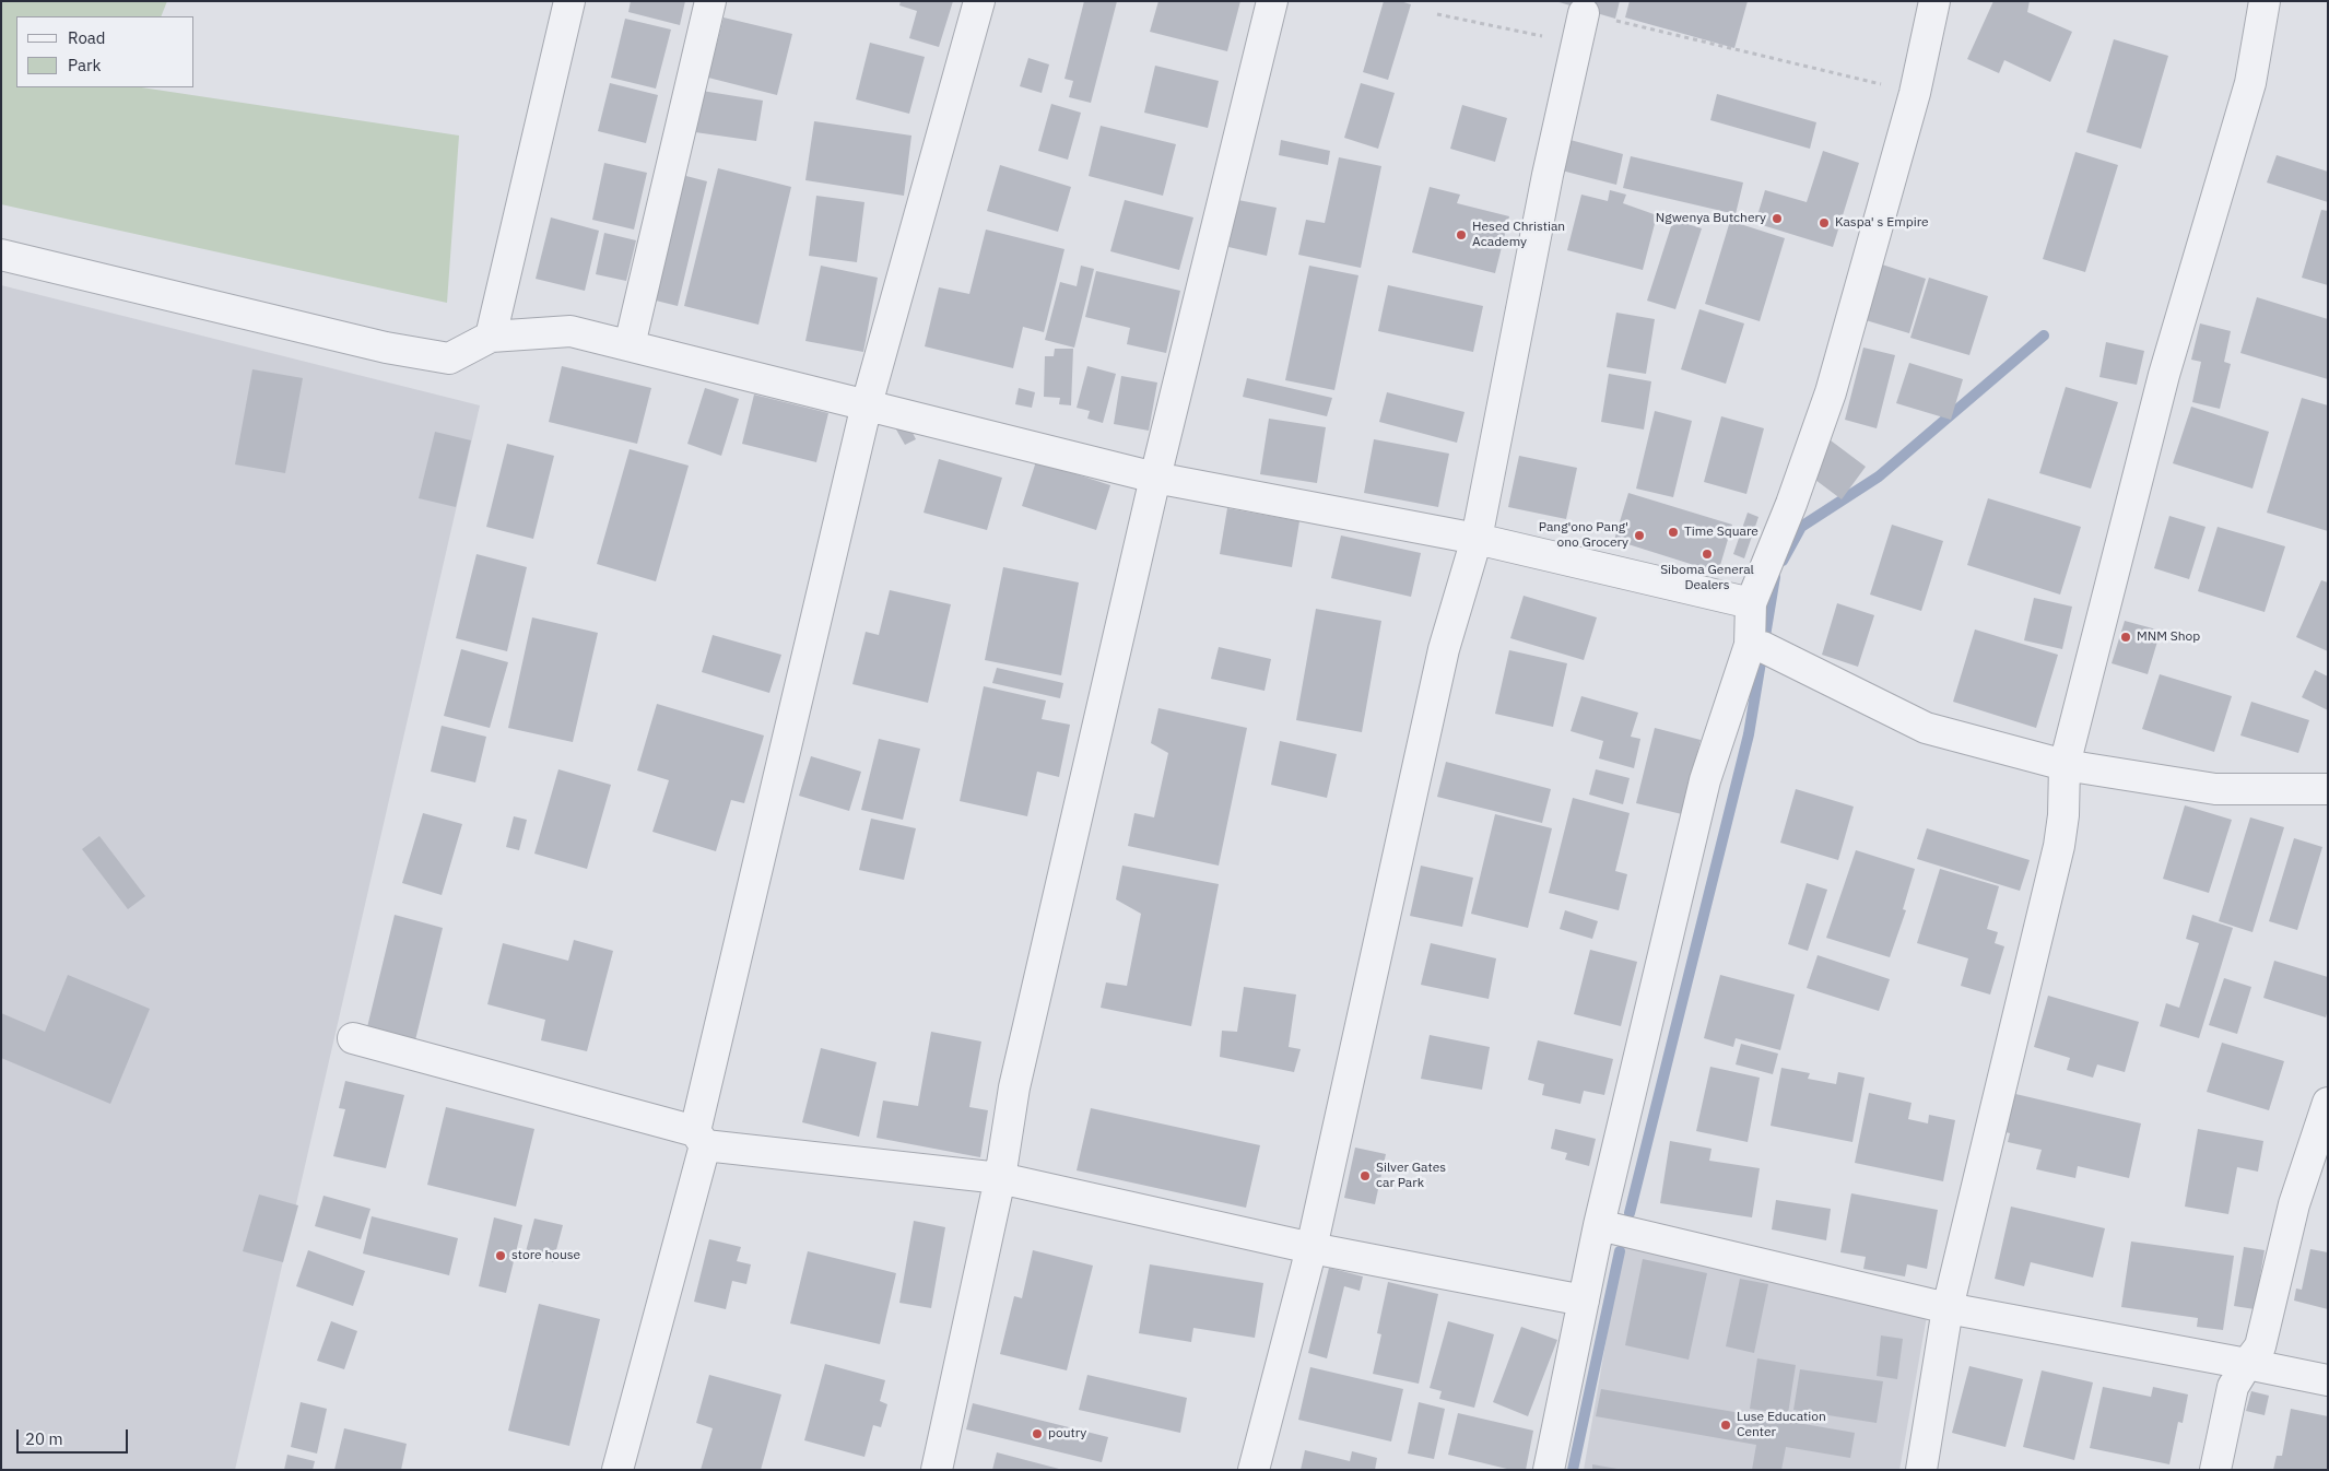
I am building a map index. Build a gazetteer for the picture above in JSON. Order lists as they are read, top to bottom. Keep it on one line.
{"places":["Ngwenya Butchery","Kaspa' s Empire","Hesed Christian Academy","Time Square","Pang'ono Pang' ono Grocery","Siboma General Dealers","MNM Shop","Silver Gates car Park","store house","Luse Education Center","poutry"],"legend":["Road","Park"],"scale_bar":"20 m"}
